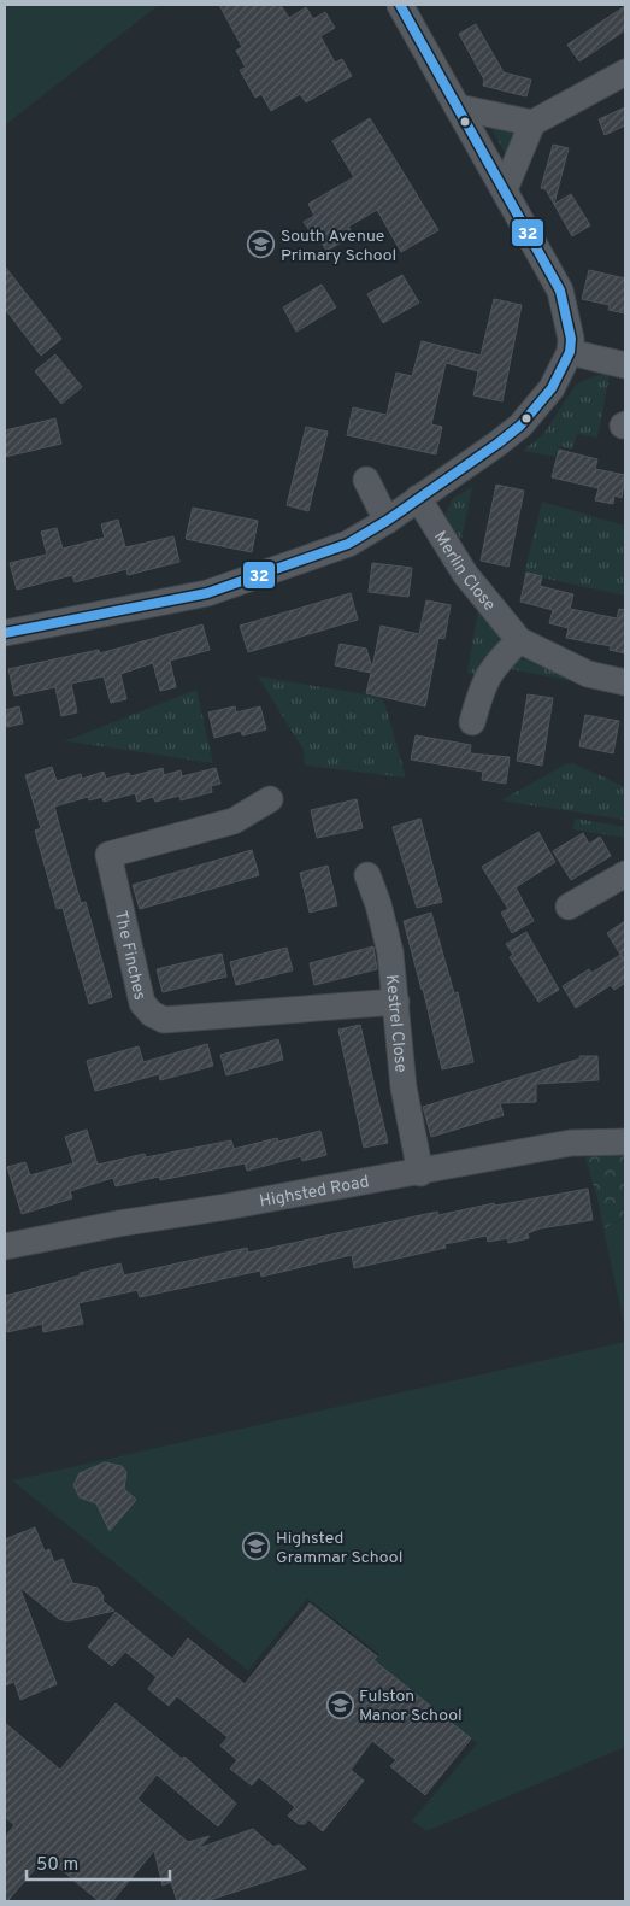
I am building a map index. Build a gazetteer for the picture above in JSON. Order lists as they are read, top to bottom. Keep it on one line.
{"streets":{"street":["Merlin Close","The Finches","Kestrel Close","Highsted Road"]},"crossings":[["The Finches","Kestrel Close"],["Kestrel Close","Highsted Road"]],"places":{"school or university":["South Avenue Primary School","Highsted Grammar School","Fulston Manor School"]},"lines":["transit line 32"],"scale_bar":"50 m"}
